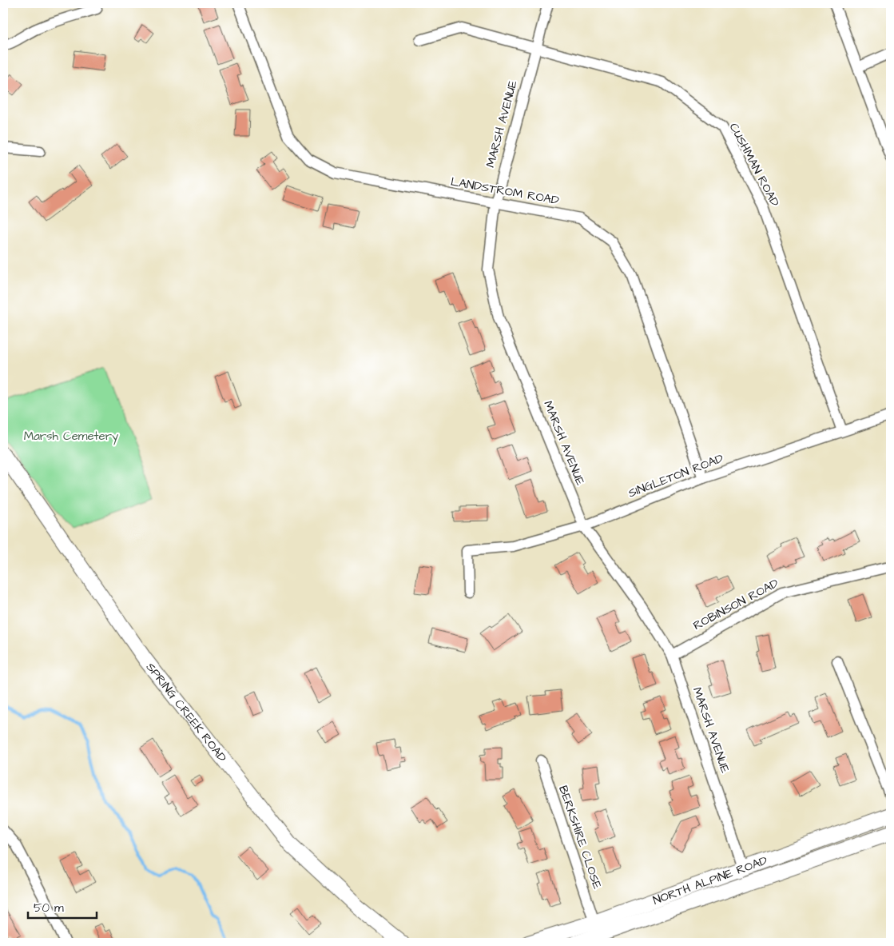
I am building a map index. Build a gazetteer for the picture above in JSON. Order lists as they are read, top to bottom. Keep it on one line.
{"streets":{"main road":["SPRING CREEK ROAD","NORTH ALPINE ROAD"],"street":["MARSH AVENUE","CUSHMAN ROAD","LANDSTROM ROAD","SINGLETON ROAD","ROBINSON ROAD","BERKSHIRE CLOSE"]},"crossings":[["MARSH AVENUE","CUSHMAN ROAD"],["MARSH AVENUE","LANDSTROM ROAD"],["MARSH AVENUE","SINGLETON ROAD"],["MARSH AVENUE","ROBINSON ROAD"],["MARSH AVENUE","NORTH ALPINE ROAD"],["CUSHMAN ROAD","SINGLETON ROAD"],["LANDSTROM ROAD","SINGLETON ROAD"],["BERKSHIRE CLOSE","NORTH ALPINE ROAD"]],"parks":["Marsh Cemetery"],"scale_bar":"50 m"}
